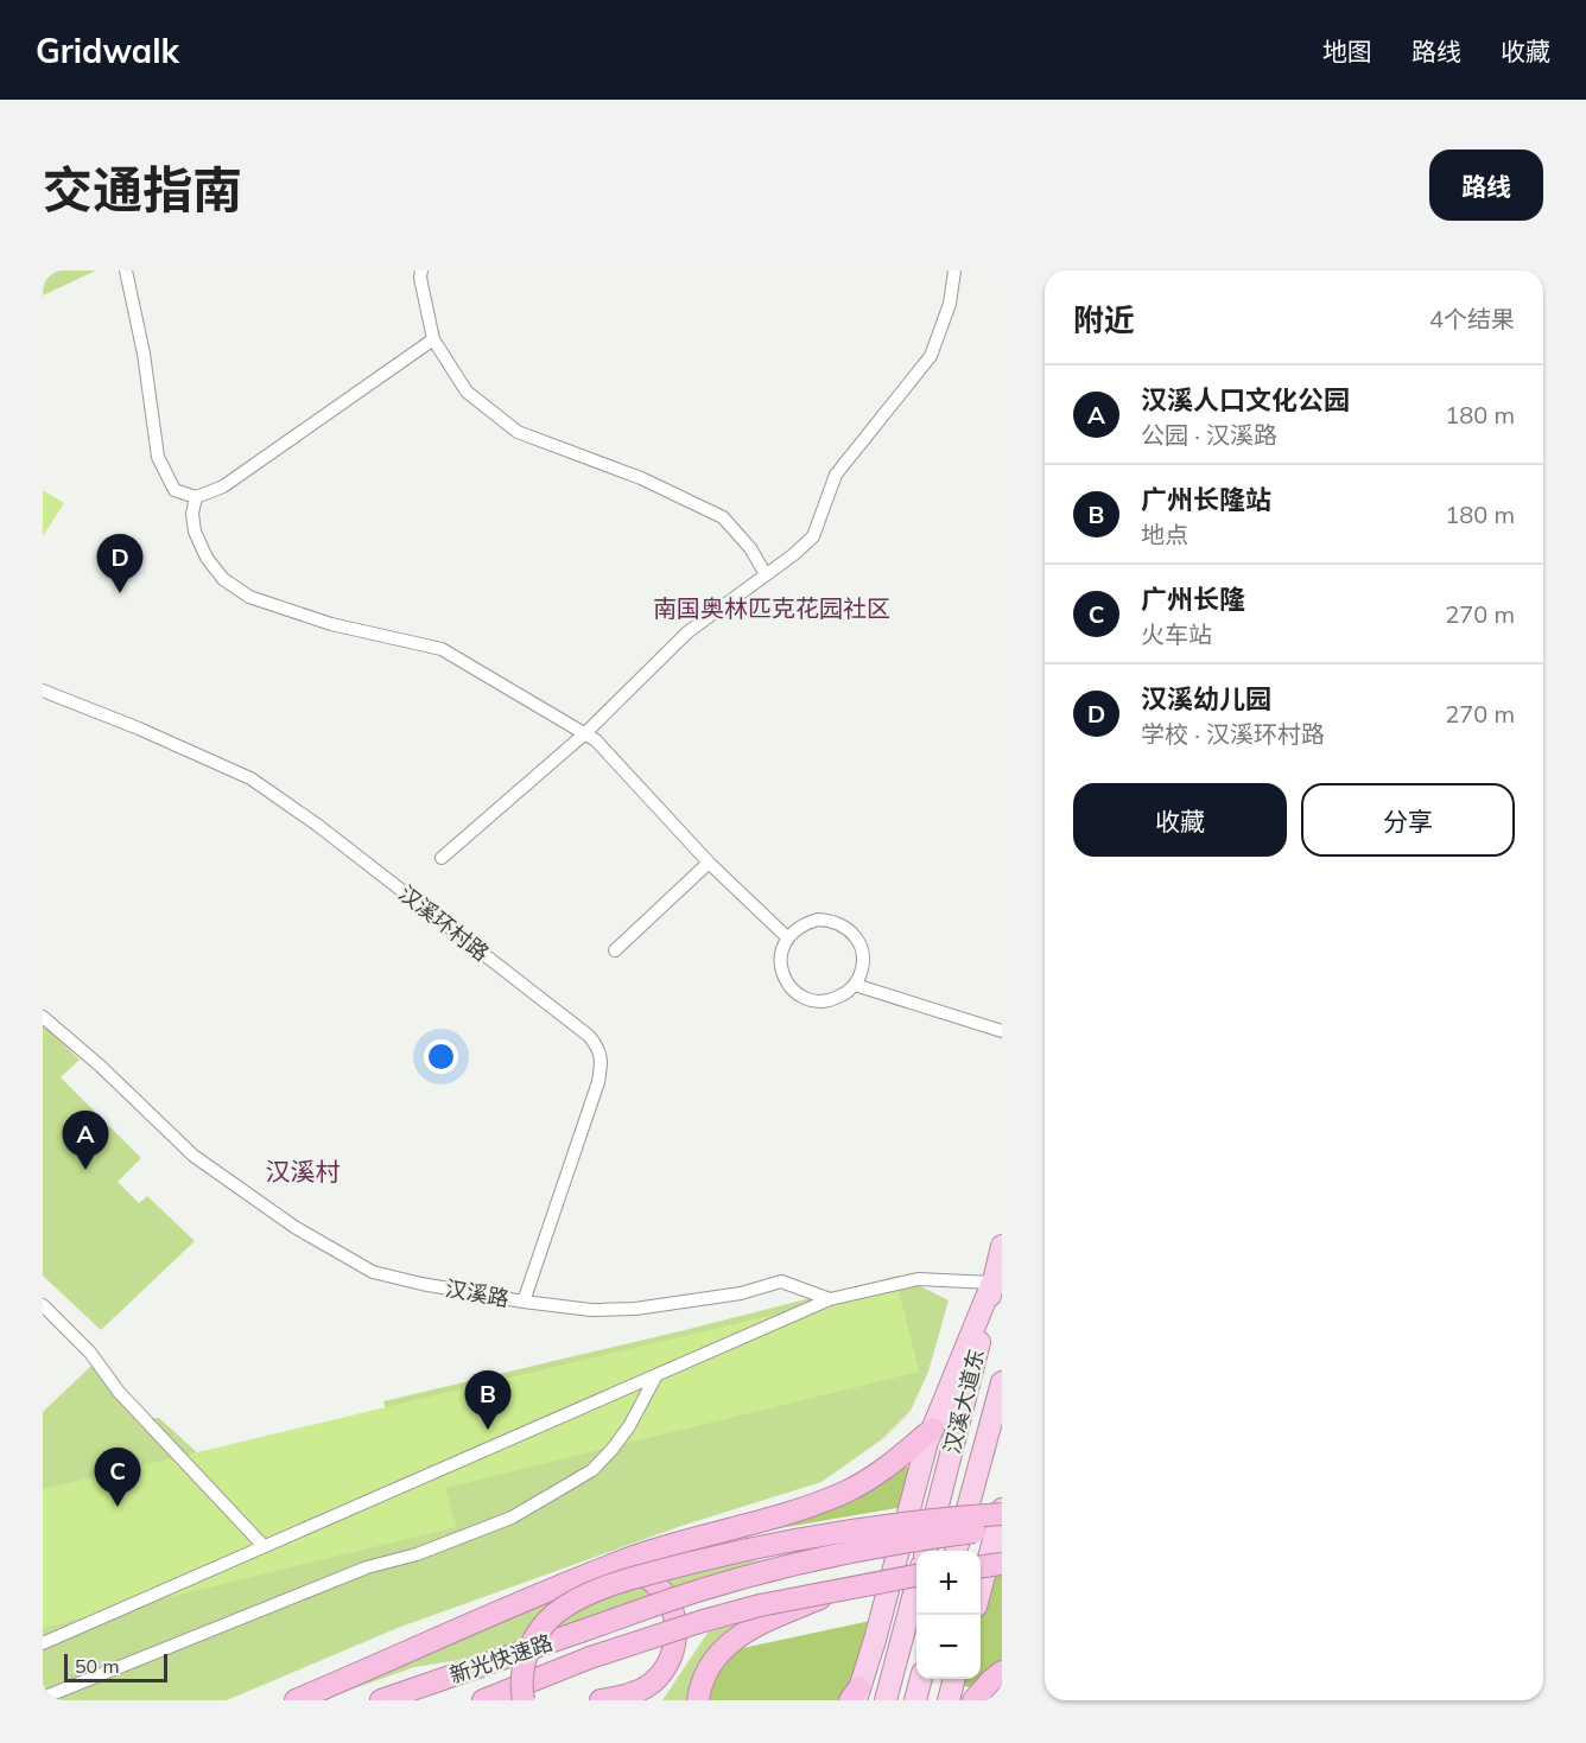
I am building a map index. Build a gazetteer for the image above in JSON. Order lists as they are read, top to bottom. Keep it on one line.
{"streets":{"highway":["新光快速路"],"main road":["汉溪大道东"],"street":["汉溪环村路","汉溪路"]},"crossings":[["汉溪环村路","汉溪路"]],"districts":["南国奥林匹克花园社区","汉溪村"],"scale_bar":"50 m","page":{"header":"Gridwalk","nav":["地图","路线","收藏"],"title":"交通指南","buttons":["路线",["收藏","分享"]],"heading":["附近","4个结果"],"list":[{"mark":"A","name":"汉溪人口文化公园","note":"公园 · 汉溪路","value":"180 m"},{"mark":"B","name":"广州长隆站","note":"地点","value":"180 m"},{"mark":"C","name":"广州长隆","note":"火车站","value":"270 m"},{"mark":"D","name":"汉溪幼儿园","note":"学校 · 汉溪环村路","value":"270 m"}],"pins":["D","A","B","C"],"map_buttons":["+","−"],"scale":"50 m"}}
